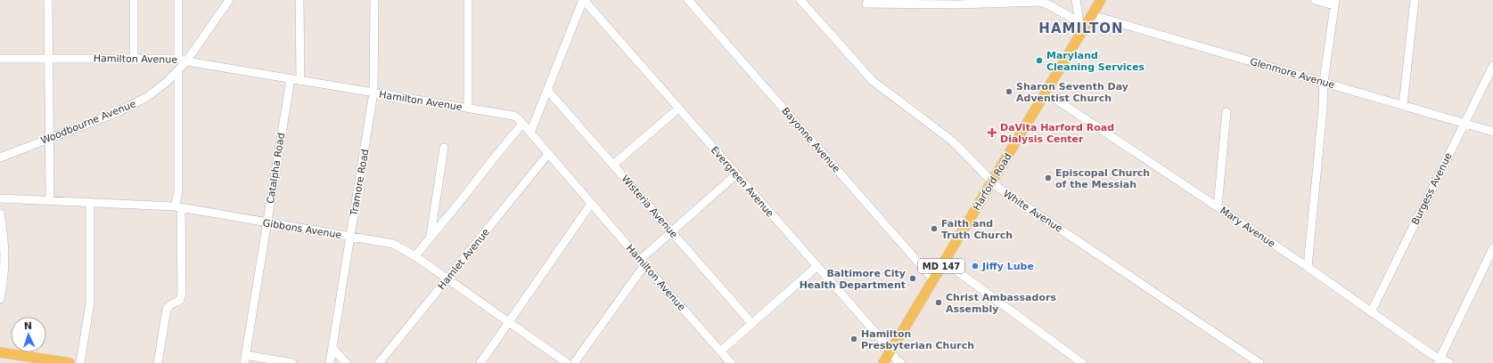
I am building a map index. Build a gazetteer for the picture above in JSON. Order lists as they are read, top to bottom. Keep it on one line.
{"streets":{"main road":["Harford Road","MD 147"],"street":["Hamilton Avenue","Glenmore Avenue","Woodbourne Avenue","Bayonne Avenue","Catalpha Road","Evergreen Avenue","Tramore Road","Burgess Avenue","Wisteria Avenue","White Avenue","Mary Avenue","Gibbons Avenue","Hamlet Avenue"]},"crossings":[["Hamilton Avenue","Woodbourne Avenue"],["Hamilton Avenue","Catalpha Road"],["Hamilton Avenue","Tramore Road"],["Hamilton Avenue","Hamlet Avenue"],["Glenmore Avenue","Harford Road"],["Glenmore Avenue","Burgess Avenue"],["Bayonne Avenue","Harford Road"],["Catalpha Road","Gibbons Avenue"],["Evergreen Avenue","Harford Road"],["Harford Road","White Avenue"],["Harford Road","Mary Avenue"],["Tramore Road","Gibbons Avenue"],["Burgess Avenue","Mary Avenue"],["Gibbons Avenue","Hamlet Avenue"]],"districts":["HAMILTON"],"places":{"other":["Maryland Cleaning Services","Sharon Seventh Day Adventist Church","Episcopal Church of the Messiah","Faith and Truth Church","Jiffy Lube","Baltimore City Health Department","Christ Ambassadors Assembly","Hamilton Presbyterian Church"],"health":["DaVita Harford Road Dialysis Center"]},"north":"top"}
